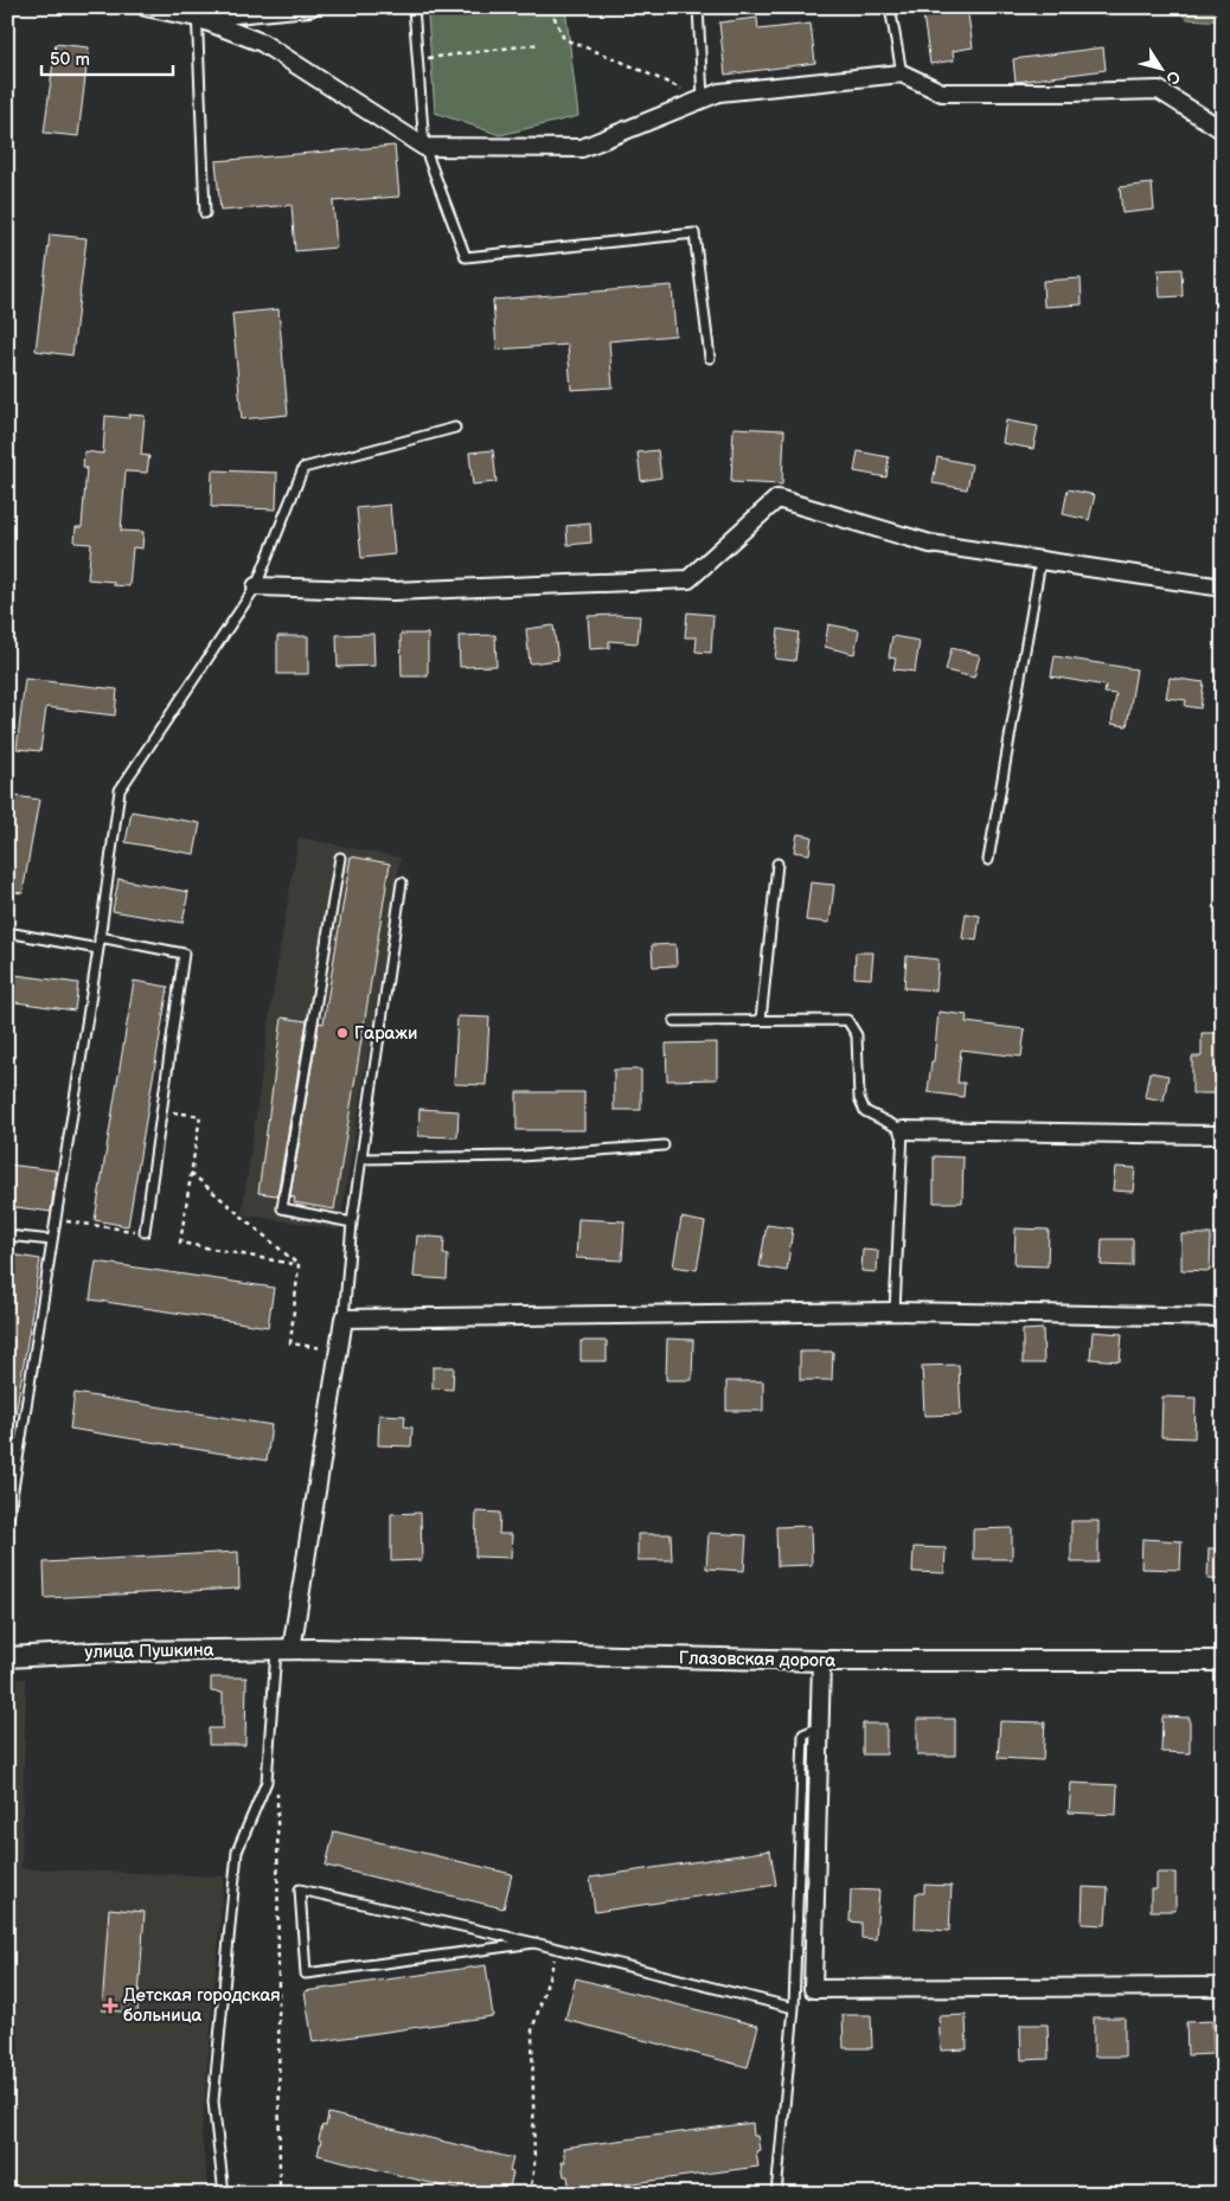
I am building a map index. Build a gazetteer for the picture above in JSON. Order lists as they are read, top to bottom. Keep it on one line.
{"streets":{"street":["улица Пушкина","Глазовская дорога"]},"crossings":[["улица Пушкина","Глазовская дорога"]],"places":{"other":["Гаражи"],"health":["Детская городская больница"]},"scale_bar":"50 m","north":"bottom right"}
